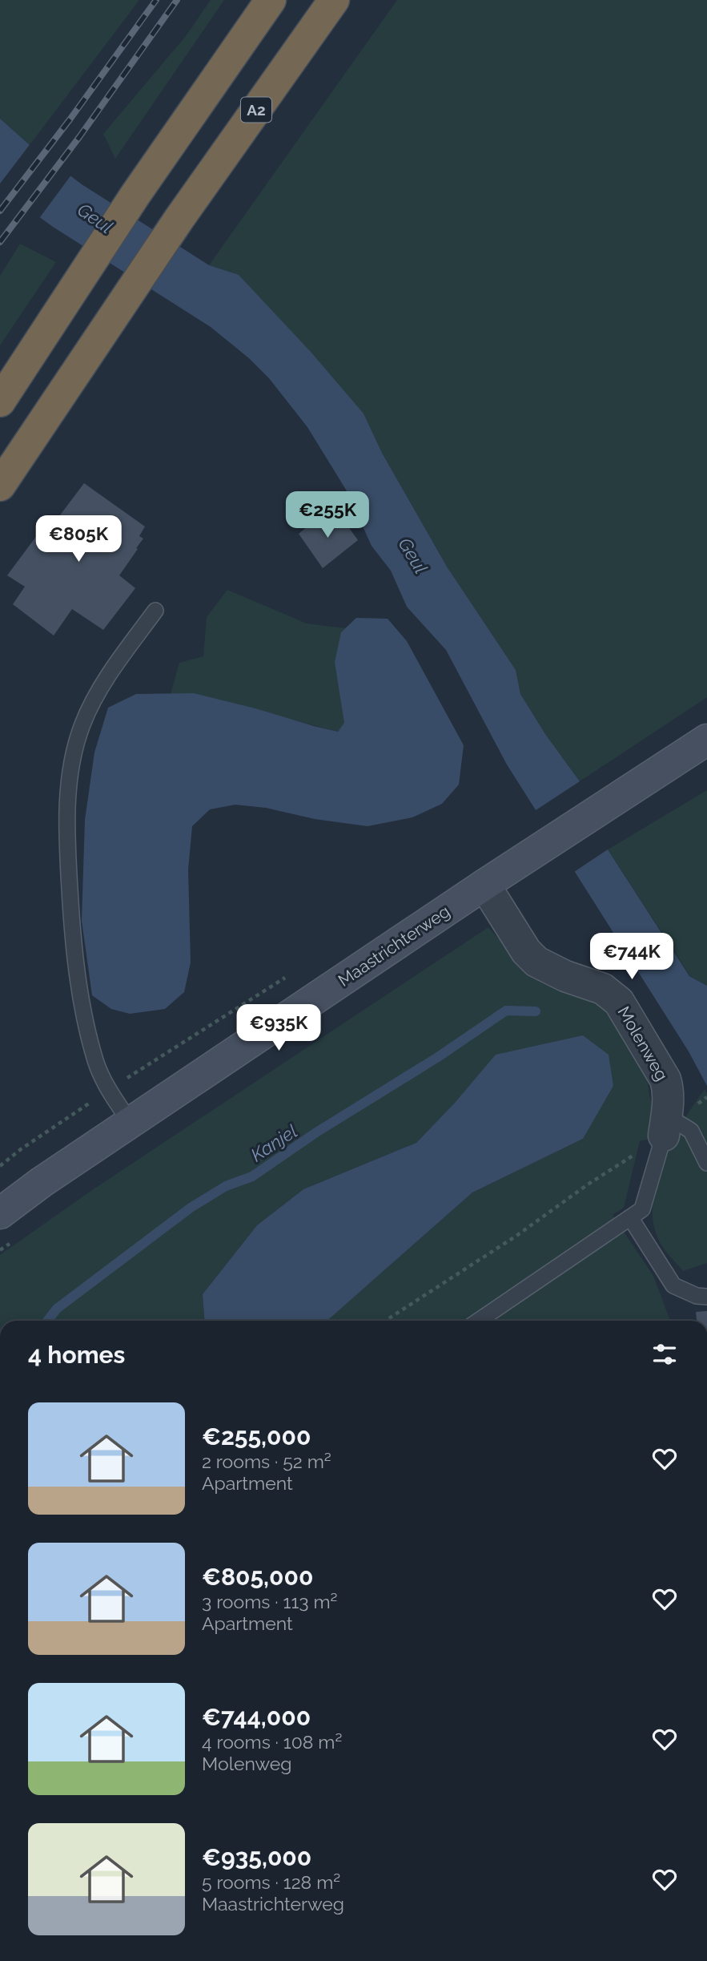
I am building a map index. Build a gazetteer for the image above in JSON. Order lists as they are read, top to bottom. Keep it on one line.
{"streets":{"highway":["A2"],"main road":["Maastrichterweg"],"street":["Molenweg"]},"crossings":[["Maastrichterweg","Molenweg"]],"water":["Geul","Kanjel"],"page":{"price":["€255K","€805K","€744K","€935K"],"heading":"4 homes","list":[{"name":"€255,000","note":"2 rooms · 52 m² · Apartment"},{"name":"€805,000","note":"3 rooms · 113 m² · Apartment"},{"name":"€744,000","note":"4 rooms · 108 m² · Molenweg"},{"name":"€935,000","note":"5 rooms · 128 m² · Maastrichterweg"}]}}
